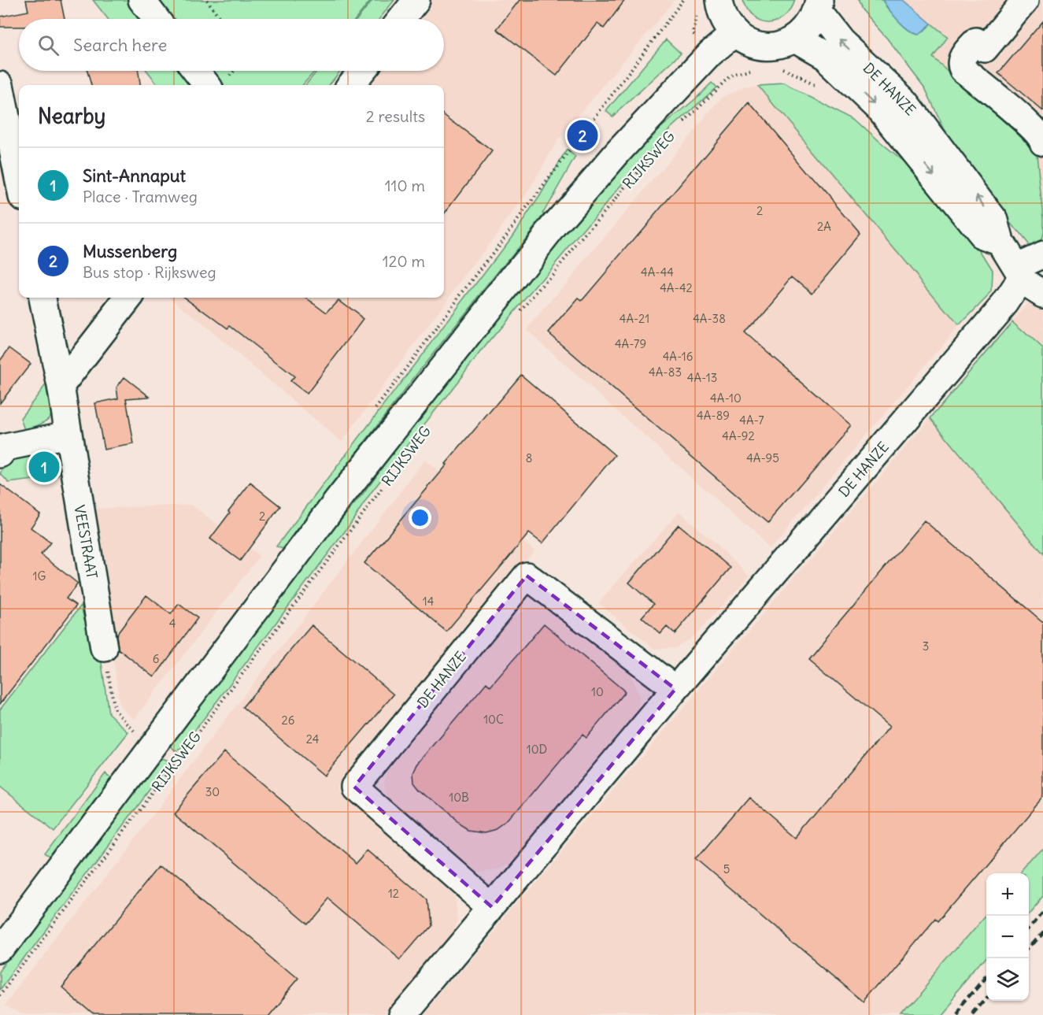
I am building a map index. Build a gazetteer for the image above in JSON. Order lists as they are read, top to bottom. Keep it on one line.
{"streets":{"street":["DE HANZE","RIJKSWEG","VEESTRAAT"]},"house_numbers":["2","2A","4A-44","4A-42","4A-21","4A-38","4A-79","4A-16","4A-83","4A-13","4A-10","4A-89","4A-7","4A-92","8","4A-95","2","1G","14","4","3","6","10","10C","26","24","10D","30","10B","5","12"],"page":{"search":"Search here","heading":["Nearby","2 results"],"pins":["2","1"],"list":[{"mark":"1","name":"Sint-Annaput","note":"Place · Tramweg","value":"110 m"},{"mark":"2","name":"Mussenberg","note":"Bus stop · Rijksweg","value":"120 m"}],"map_buttons":["+","−"]}}
